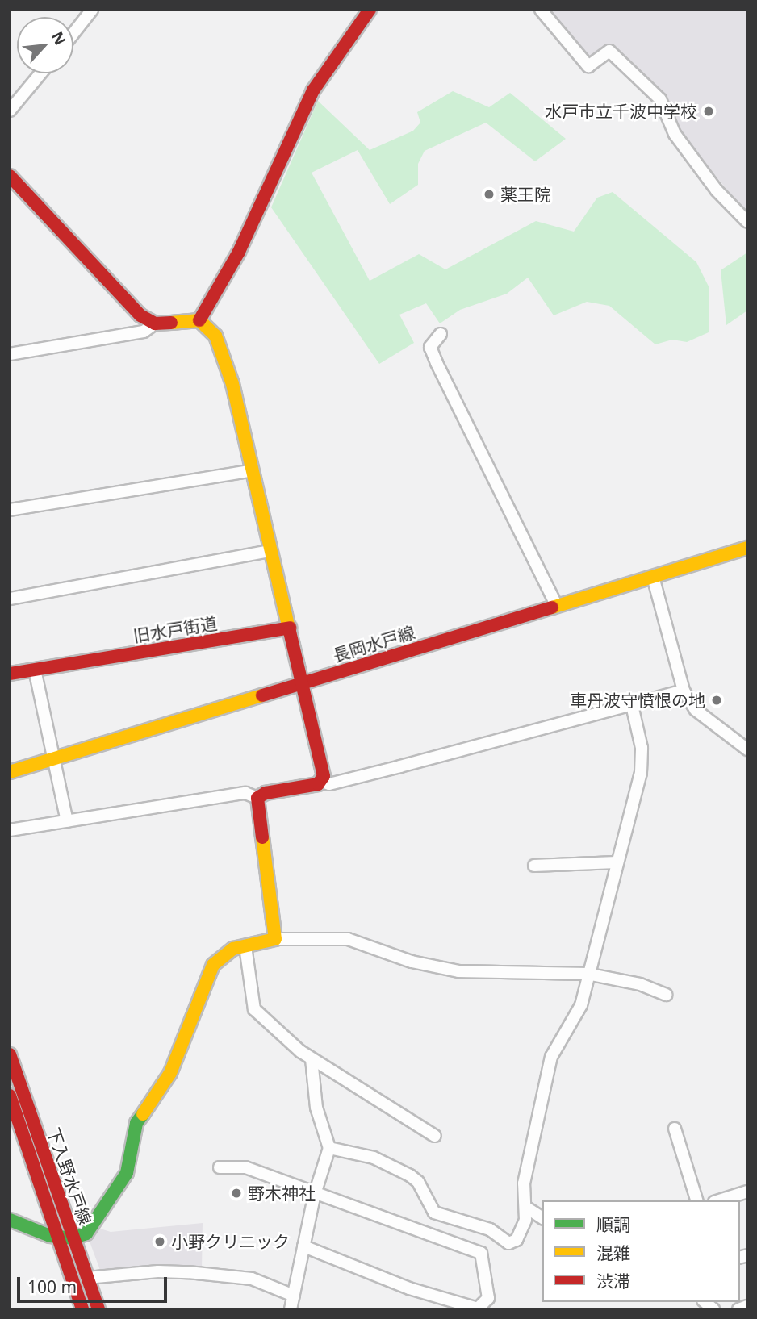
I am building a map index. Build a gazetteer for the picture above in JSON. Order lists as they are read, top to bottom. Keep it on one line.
{"streets":{"street":["旧水戸街道","長岡水戸線","下入野水戸線"]},"places":["水戸市立千波中学校","薬王院","車丹波守憤恨の地","野木神社","小野クリニック"],"legend":["順調","混雑","渋滞"],"scale_bar":"100 m","north":"top right"}
